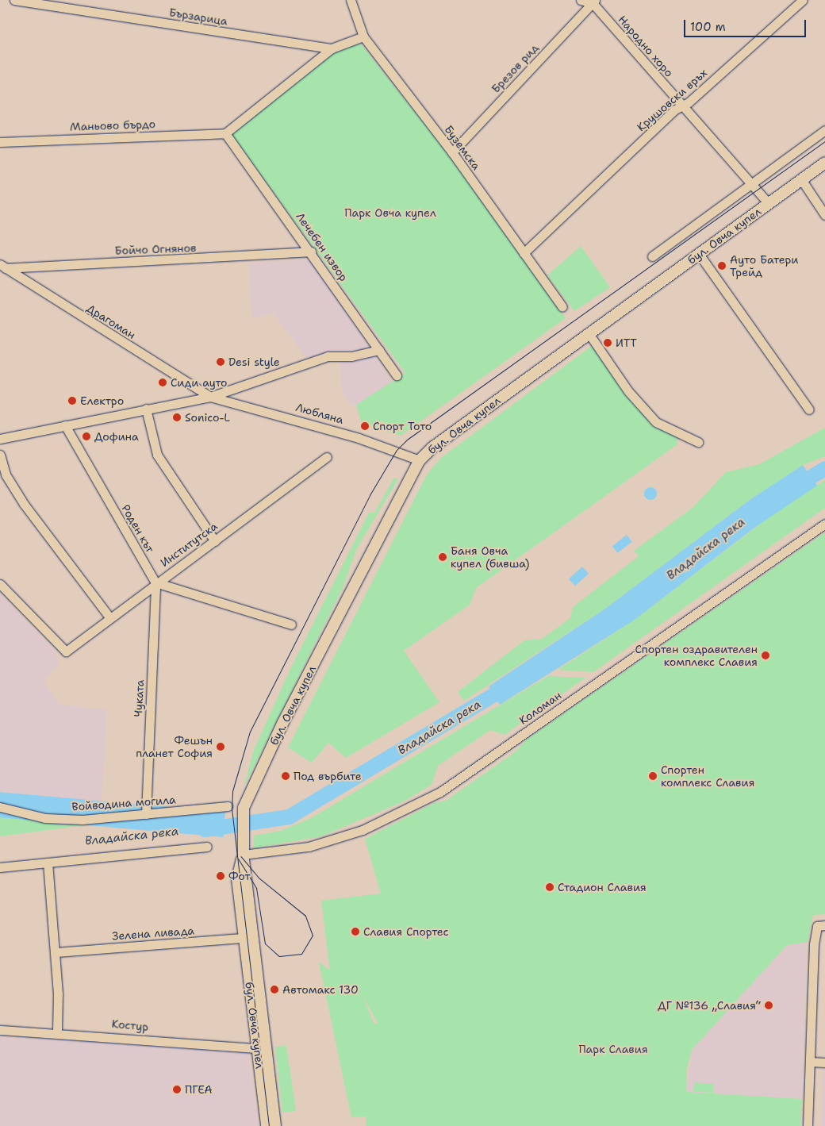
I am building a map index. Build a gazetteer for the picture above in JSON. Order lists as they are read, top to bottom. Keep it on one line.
{"streets":{"main road":["бул. Овча купел"],"street":["Бързарица","Народно хоро","Брезов рид","Крушовски връх","Маньово бърдо","Буземска","Лечебен извор","Бойчо Огнянов","Драгоман","Любляна","Роден кът","Институтска","Чуката","Коломан","Войводина могила","Зелена ливада","Костур"]},"crossings":[["Народно хоро","Брезов рид"],["Народно хоро","Крушовски връх"],["Народно хоро","бул. Овча купел"],["Брезов рид","Буземска"],["Крушовски връх","Буземска"],["Маньово бърдо","Лечебен извор"],["бул. Овча купел","Любляна"],["бул. Овча купел","Коломан"],["бул. Овча купел","Зелена ливада"],["бул. Овча купел","Костур"],["Лечебен извор","Бойчо Огнянов"],["Лечебен извор","Любляна"],["Бойчо Огнянов","Драгоман"],["Драгоман","Любляна"],["Любляна","Роден кът"],["Роден кът","Институтска"],["Роден кът","Чуката"],["Институтска","Чуката"],["Чуката","Войводина могила"]],"water":["Владайска река"],"parks":["Парк Овча купел","Парк Славия"],"places":["Ауто Батери Трейд","ИТТ","Desi style","Сиди ауто","Електро","Sonico-L","Спорт Тото","Дофина","Баня Овча купел (бивша)","Спортен оздравителен комплекс Славия","Фешън планет София","Под върбите","Спортен комплекс Славия","Фот","Стадион Славия","Славия Спортес","Автомакс 130","ДГ №136 „Славия“","ПГЕА"],"scale_bar":"100 m"}
